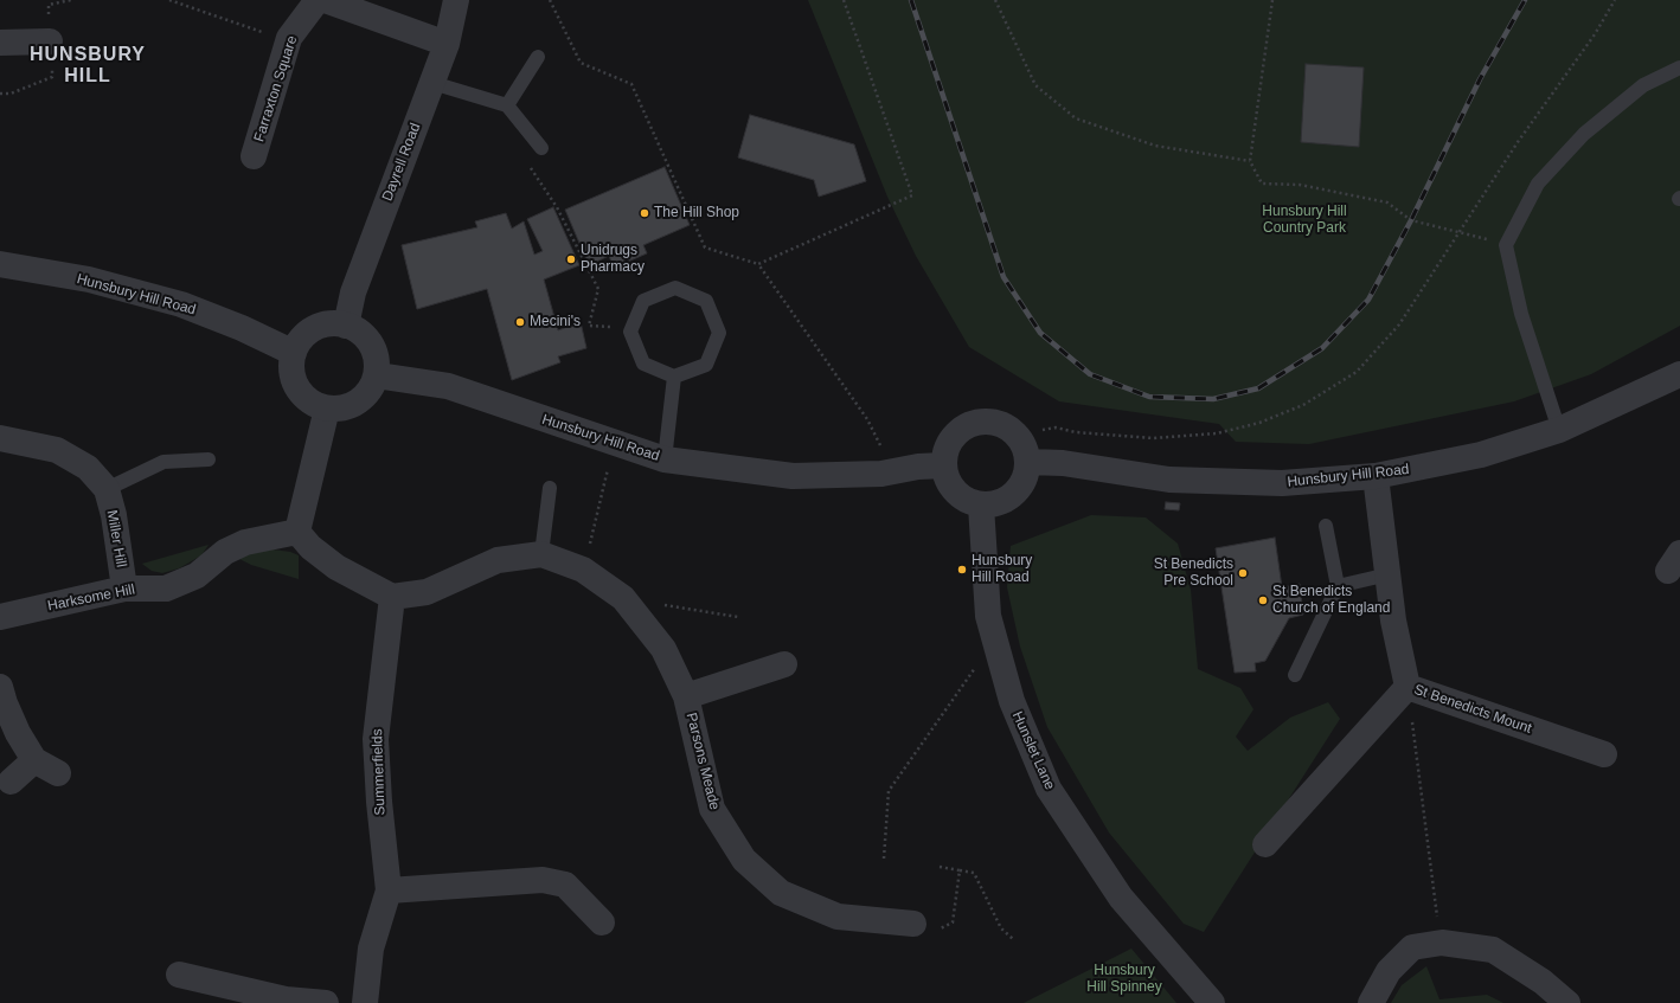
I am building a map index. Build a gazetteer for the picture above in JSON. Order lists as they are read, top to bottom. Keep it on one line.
{"streets":{"street":["Farraxton Square","Dayrell Road","Hunsbury Hill Road","Miller Hill","Harksome Hill","St Benedicts Mount","Hunslet Lane","Parsons Meade","Summerfields"]},"crossings":[["Dayrell Road","Hunsbury Hill Road"],["Hunsbury Hill Road","St Benedicts Mount"],["Hunsbury Hill Road","Hunslet Lane"],["Miller Hill","Harksome Hill"],["Parsons Meade","Summerfields"]],"districts":["HUNSBURY HILL"],"parks":["Hunsbury Hill Country Park","Hunsbury Hill Spinney"],"places":["The Hill Shop","Unidrugs Pharmacy","Mecini's","Hunsbury Hill Road","St Benedicts Pre School","St Benedicts Church of England"]}
